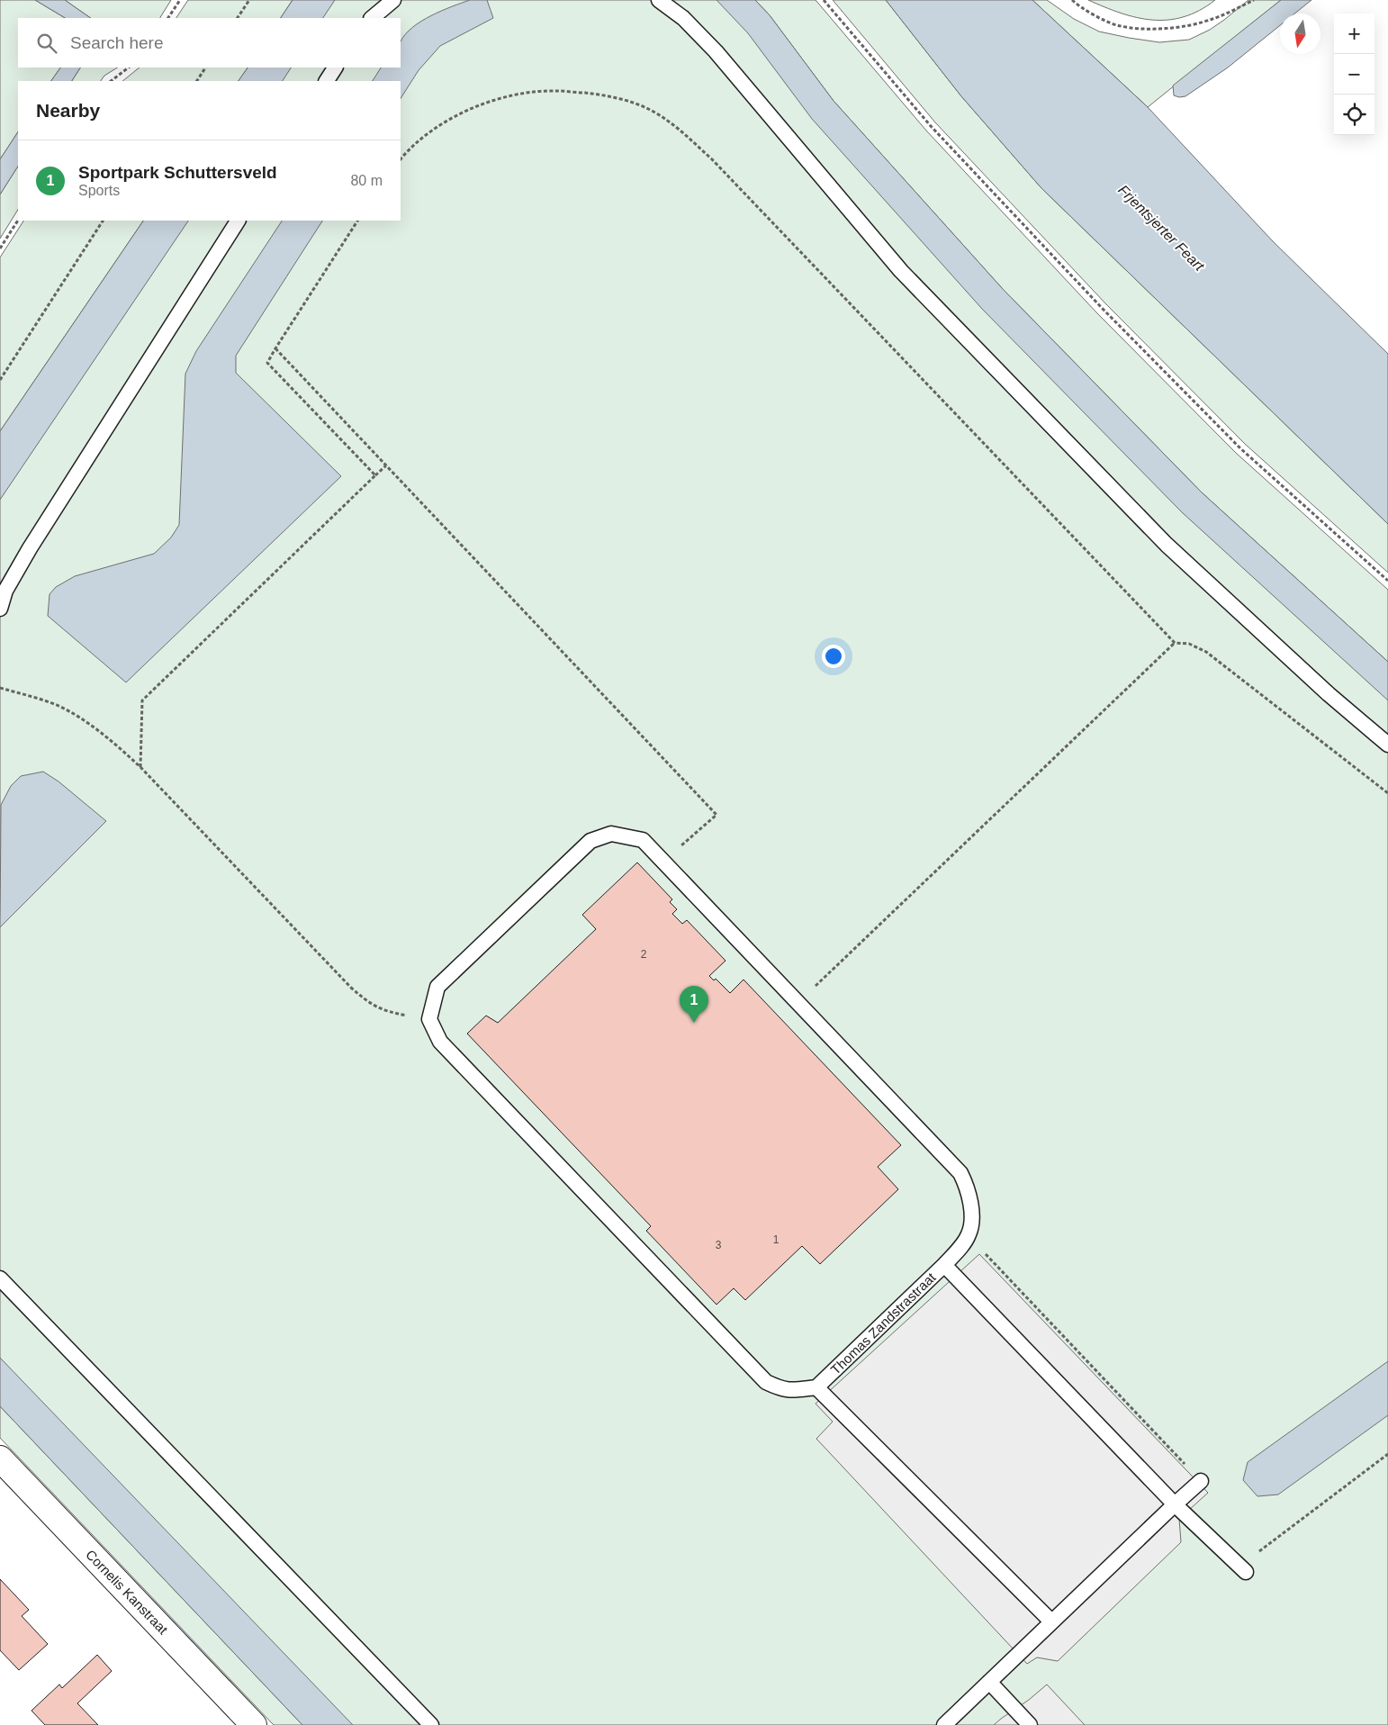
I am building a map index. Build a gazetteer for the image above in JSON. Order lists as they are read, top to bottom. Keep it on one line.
{"streets":{"street":["Cornelis Kanstraat"],"lane":["Thomas Zandstrastraat"]},"water":["Frjentsjerter Feart"],"house_numbers":["2","1","3"],"north":"bottom","page":{"map_buttons":["+","−"],"search":"Search here","heading":"Nearby","list":[{"mark":"1","name":"Sportpark Schuttersveld","note":"Sports","value":"80 m"}],"pins":"1"}}
